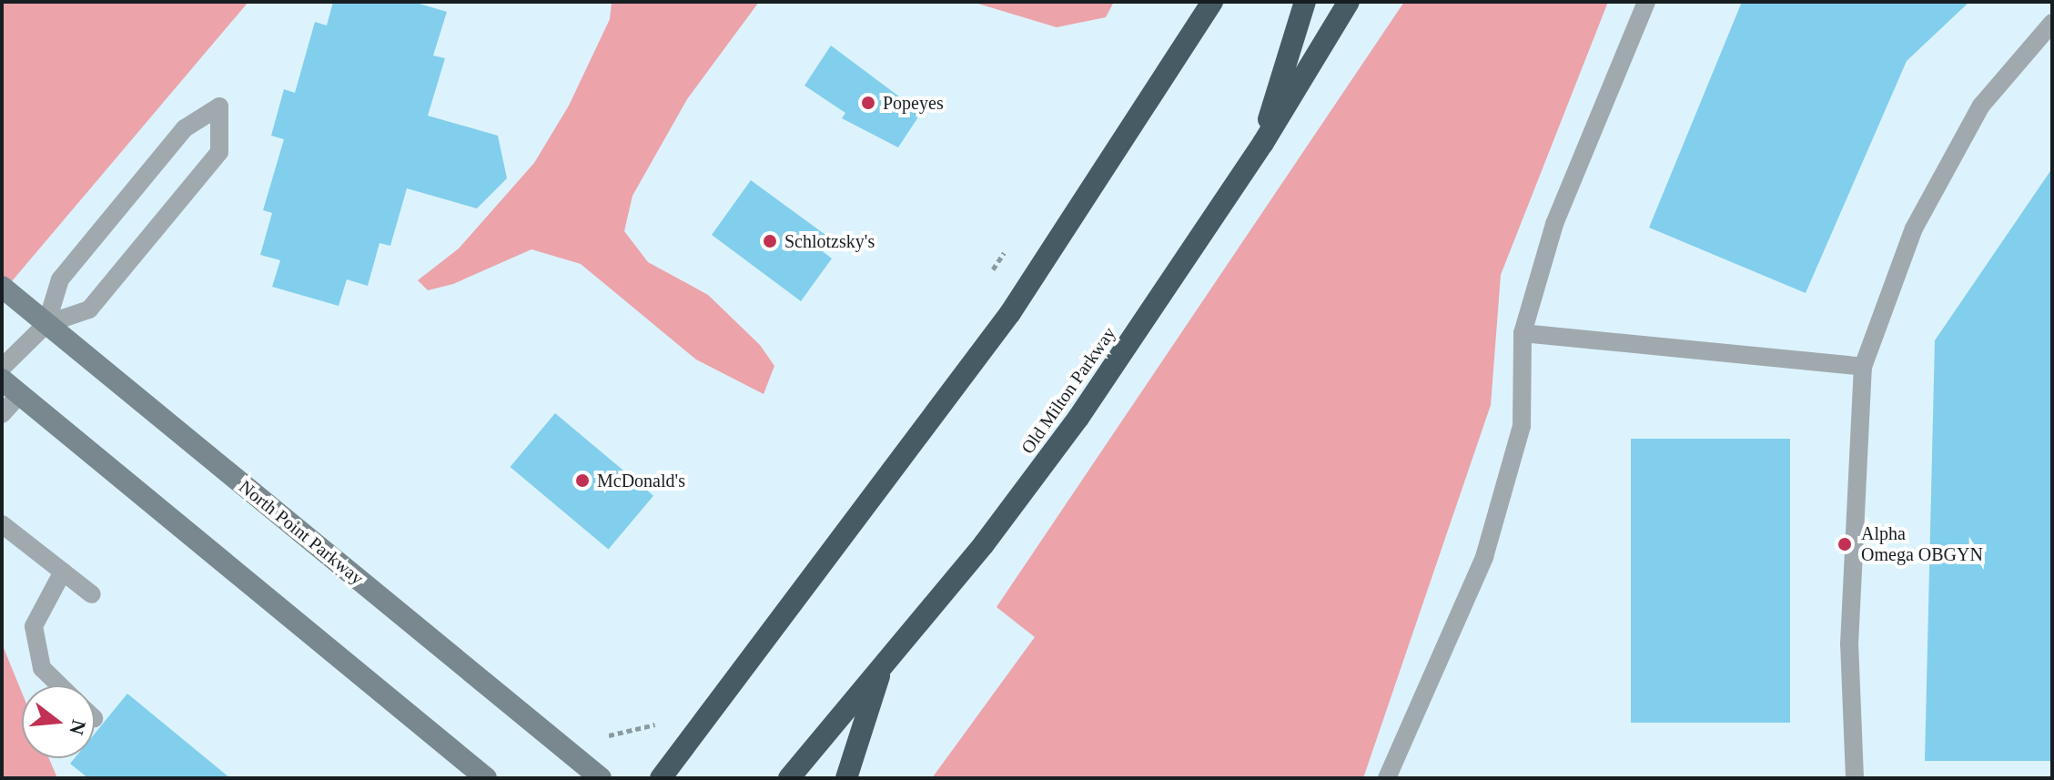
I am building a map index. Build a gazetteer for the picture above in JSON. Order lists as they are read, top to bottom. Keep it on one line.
{"streets":{"highway":["Old Milton Parkway"],"street":["North Point Parkway"]},"places":["Popeyes","Schlotzsky's","McDonald's","Alpha Omega OBGYN"],"north":"right"}
